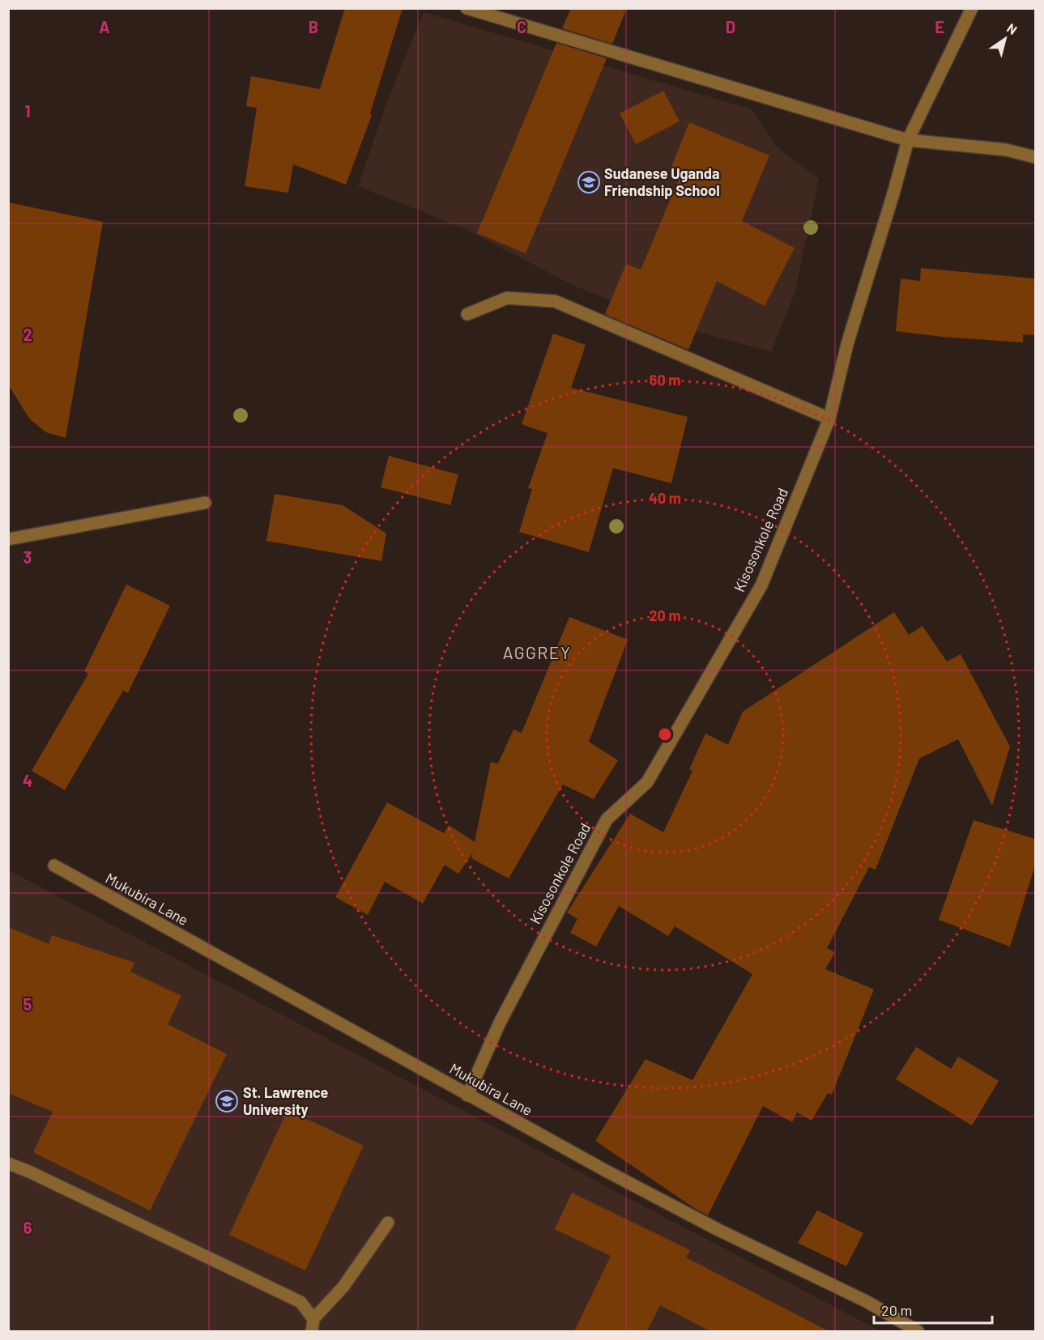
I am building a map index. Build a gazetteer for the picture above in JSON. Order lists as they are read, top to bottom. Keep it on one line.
{"streets":{"street":["Kisosonkole Road","Mukubira Lane"]},"crossings":[["Kisosonkole Road","Mukubira Lane"]],"districts":["AGGREY"],"places":{"school or university":["Sudanese Uganda Friendship School","St. Lawrence University"]},"scale_bar":"20 m","north":"top right","grid":{"columns":["A","B","C","D","E"],"rows":["1","2","3","4","5","6"]},"rings":["60 m","40 m","20 m"]}
